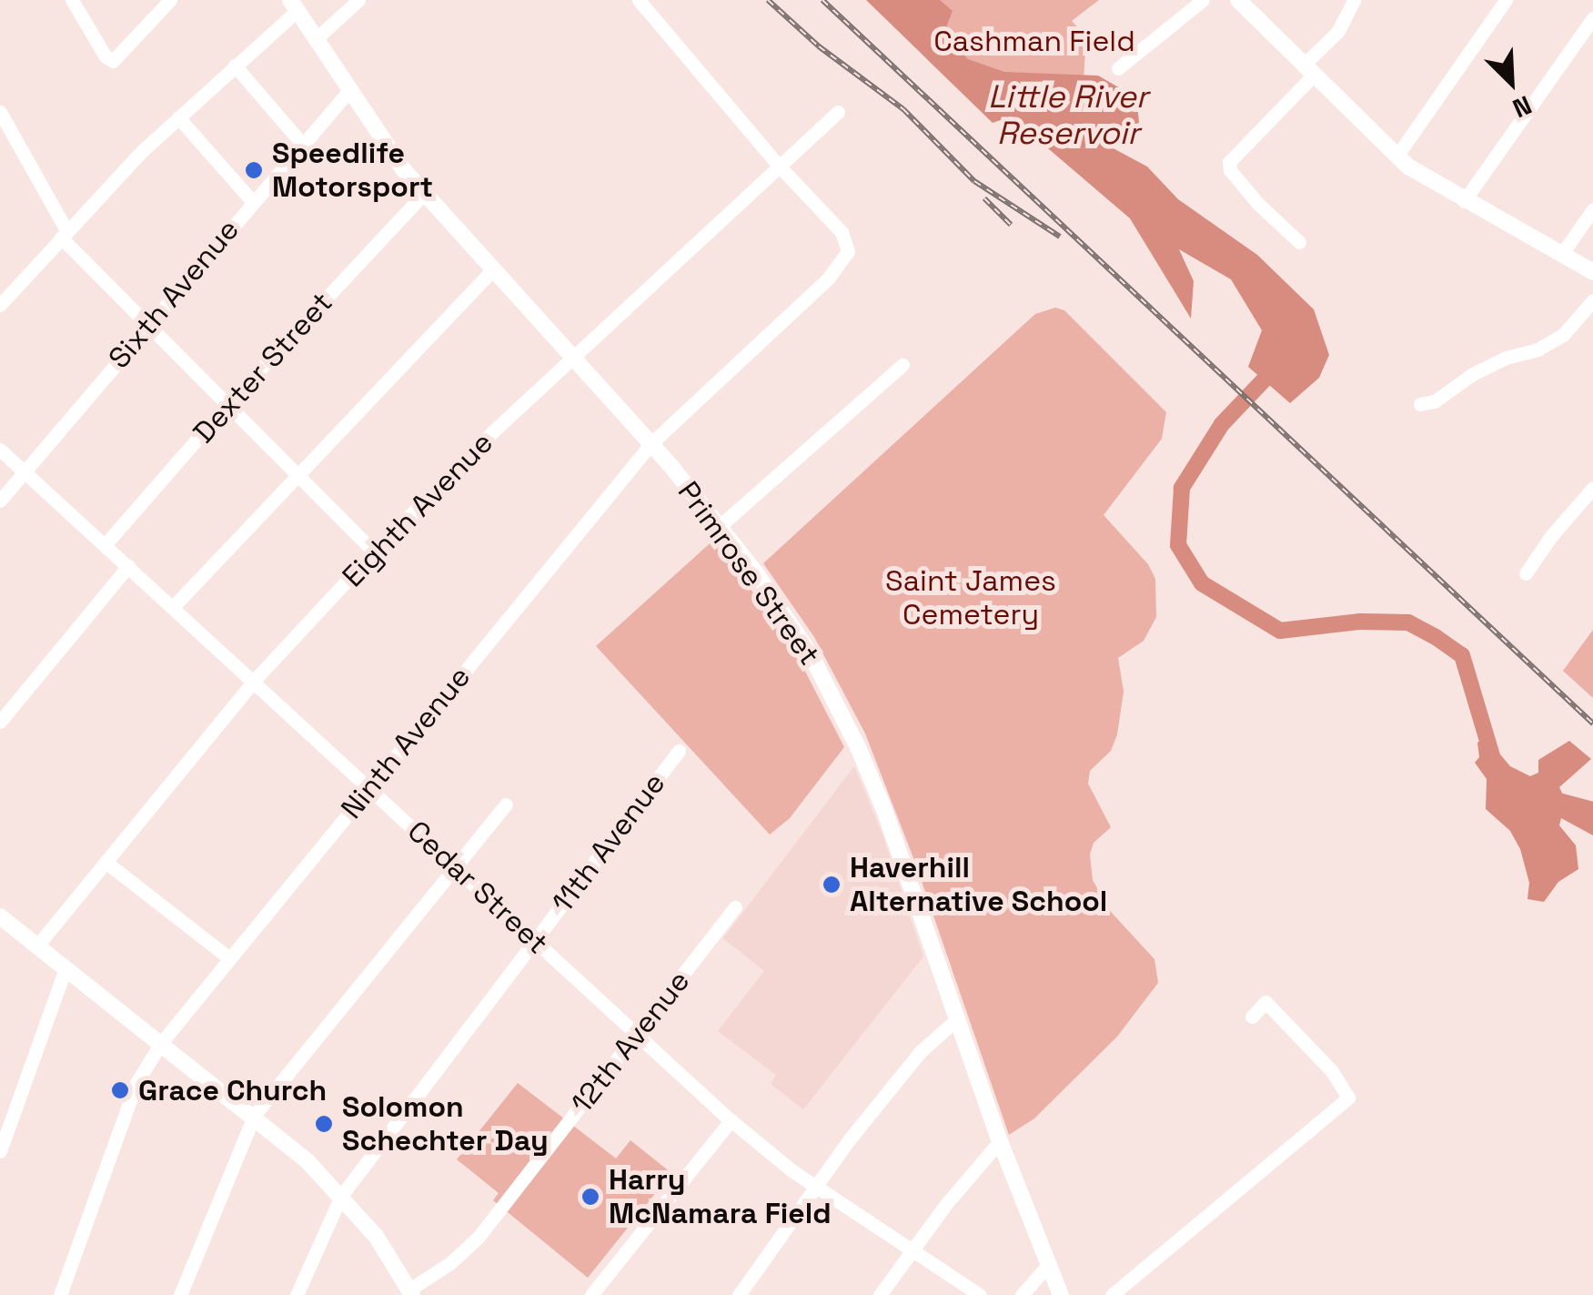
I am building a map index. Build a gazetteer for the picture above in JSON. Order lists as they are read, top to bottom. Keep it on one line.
{"streets":{"main road":["Primrose Street"],"street":["Sixth Avenue","Dexter Street","Eighth Avenue","Ninth Avenue","11th Avenue","Cedar Street","12th Avenue"]},"crossings":[["Sixth Avenue","Primrose Street"],["Sixth Avenue","Cedar Street"],["Dexter Street","Primrose Street"],["Dexter Street","Cedar Street"],["Eighth Avenue","Primrose Street"],["Eighth Avenue","Ninth Avenue"],["Eighth Avenue","Cedar Street"],["Primrose Street","Ninth Avenue"],["Ninth Avenue","Cedar Street"],["11th Avenue","Cedar Street"],["Cedar Street","12th Avenue"]],"water":["Little River Reservoir"],"parks":["Cashman Field","Saint James Cemetery"],"places":["Speedlife Motorsport","Haverhill Alternative School","Grace Church","Solomon Schechter Day","Harry McNamara Field"],"north":"bottom right"}
